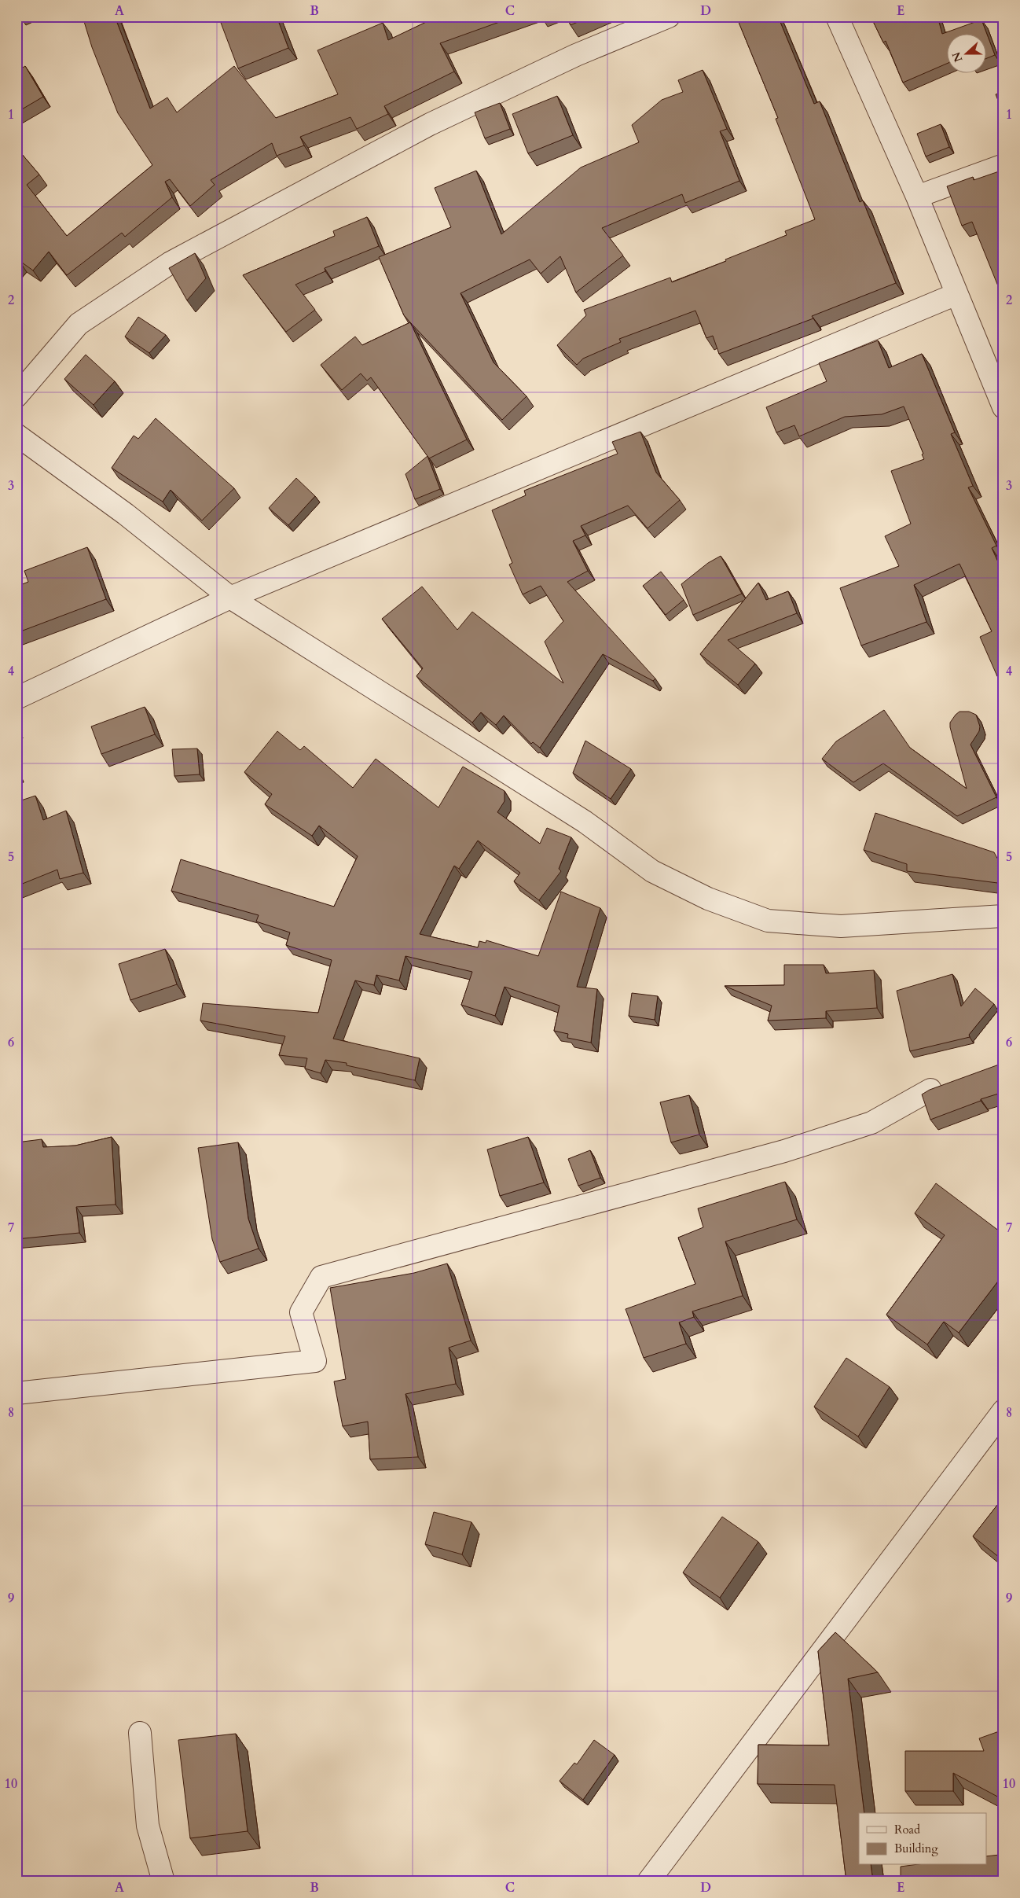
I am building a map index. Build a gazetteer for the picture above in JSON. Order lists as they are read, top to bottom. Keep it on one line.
{"legend":["Road","Building"],"north":"left","grid":{"columns":["A","B","C","D","E"],"rows":["1","2","3","4","5","6","7","8","9","10"]}}
